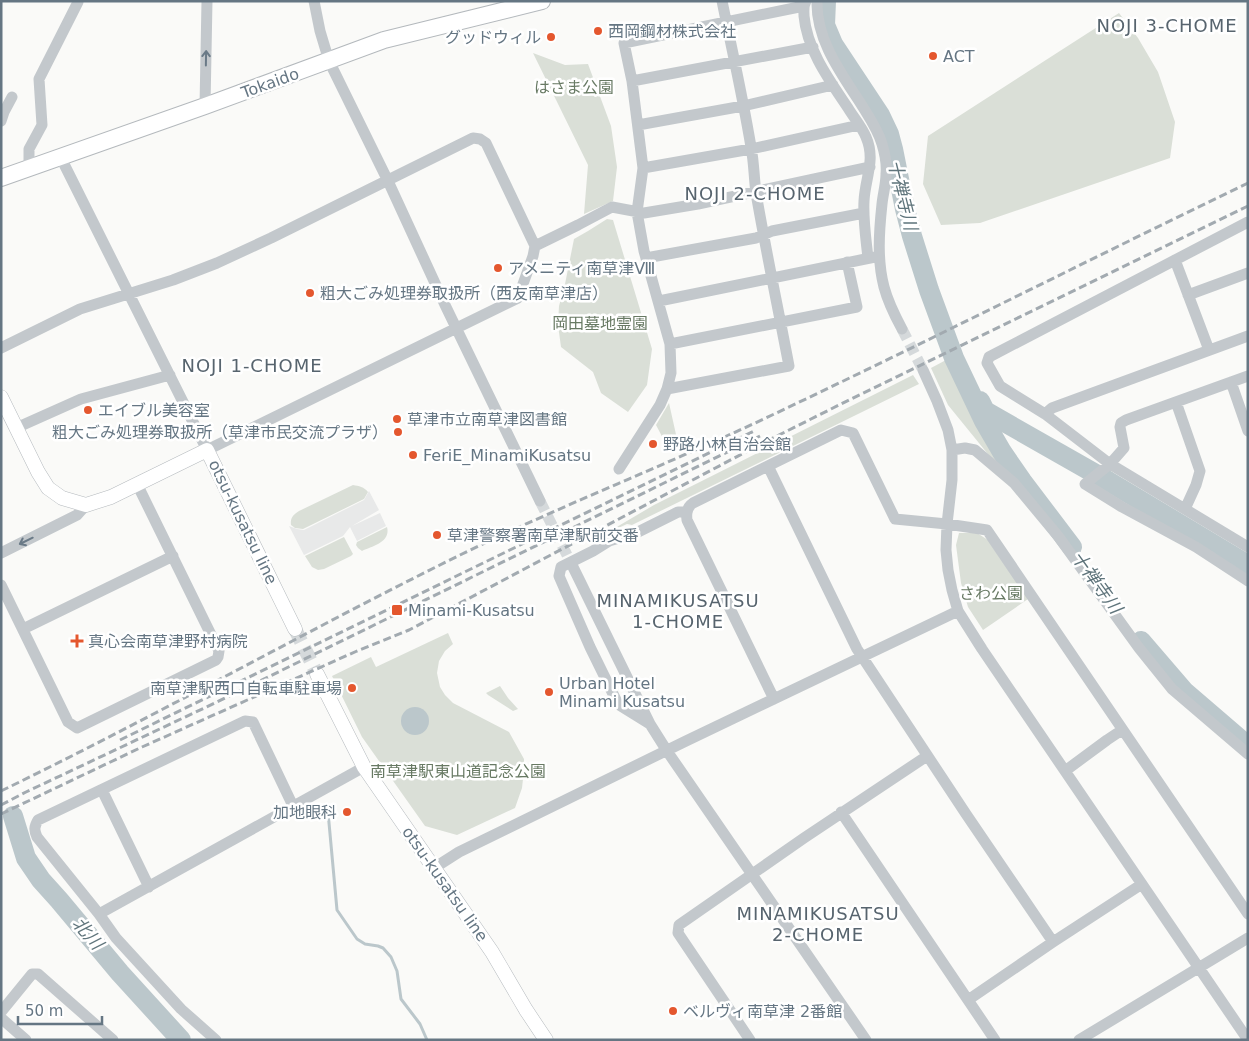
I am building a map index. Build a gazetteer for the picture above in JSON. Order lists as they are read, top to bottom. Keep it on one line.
{"streets":{"highway":["Tokaido"],"main road":["otsu-kusatsu line"]},"districts":["NOJI 3-CHOME","NOJI 2-CHOME","NOJI 1-CHOME","MINAMIKUSATSU 1-CHOME","MINAMIKUSATSU 2-CHOME"],"water":["十禅寺川","北川"],"parks":["はさま公園","岡田墓地霊園","さわ公園","南草津駅東山道記念公園"],"places":{"other":["西岡鋼材株式会社","グッドウィル","ACT","アメニティ南草津Ⅷ","粗大ごみ処理券取扱所（西友南草津店）","エイブル美容室","草津市立南草津図書館","粗大ごみ処理券取扱所（草津市民交流プラザ）","野路小林自治会館","FeriE_MinamiKusatsu","草津警察署南草津駅前交番","南草津駅西口自転車駐車場","Urban Hotel Minami Kusatsu","加地眼科","ベルヴィ南草津 2番館"],"transit":["Minami-Kusatsu"],"health":["真心会南草津野村病院"]},"scale_bar":"50 m"}
